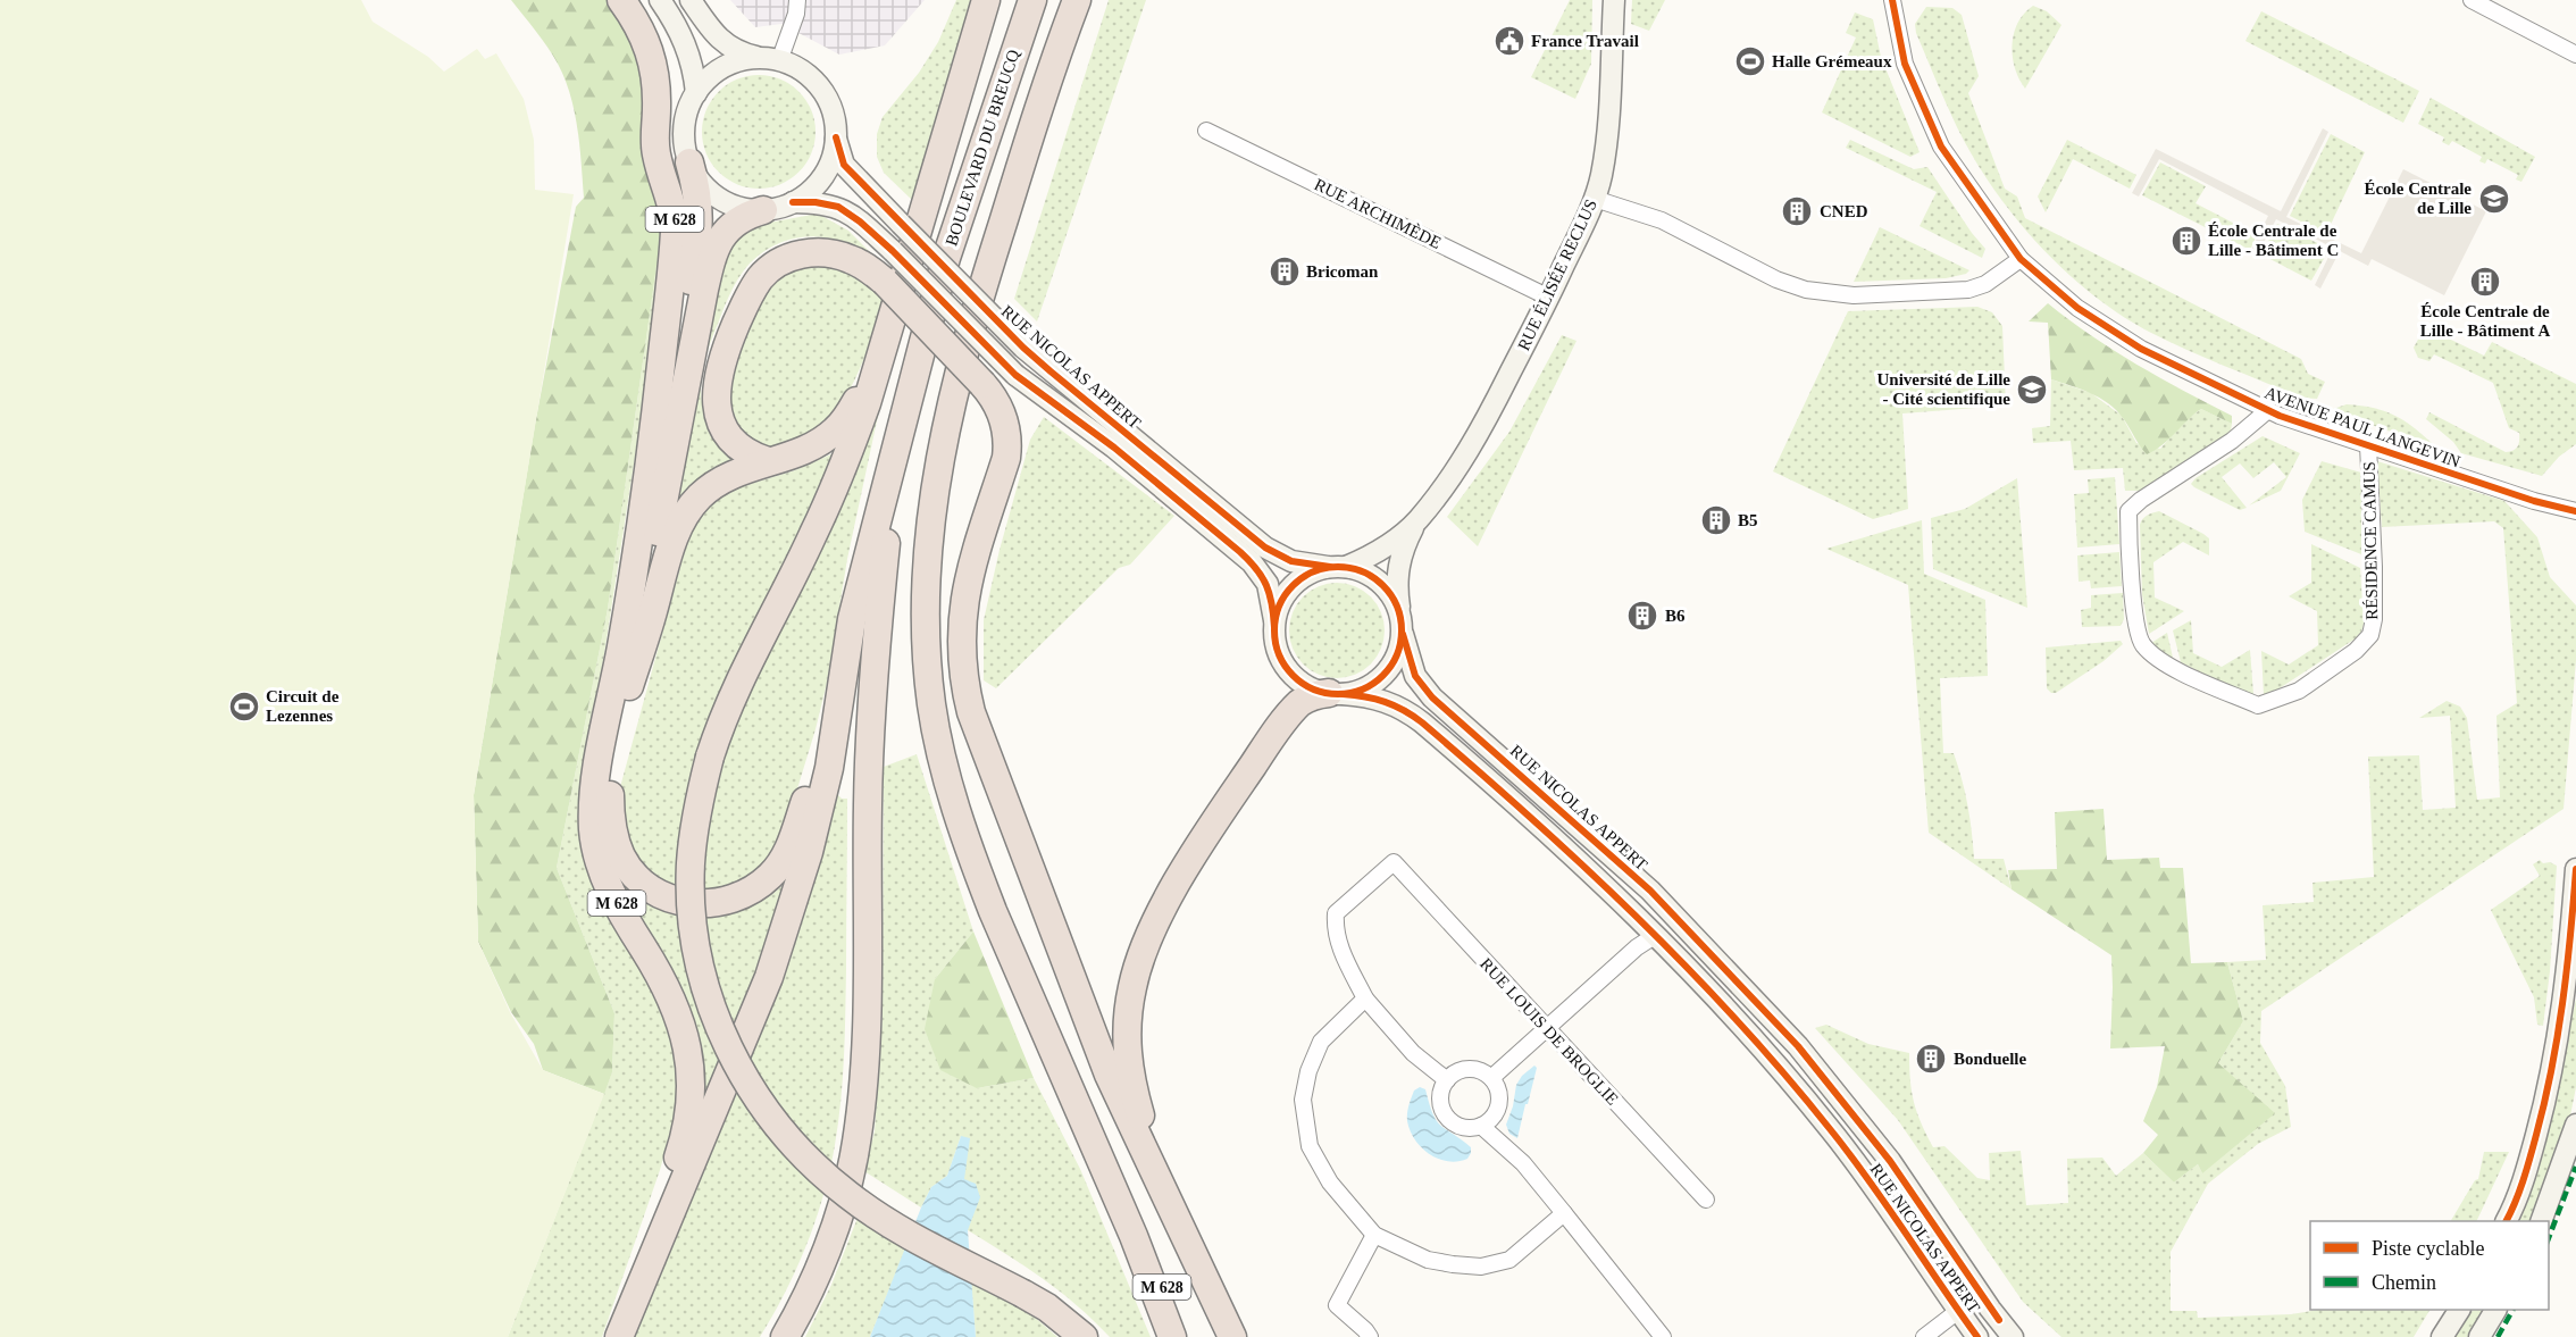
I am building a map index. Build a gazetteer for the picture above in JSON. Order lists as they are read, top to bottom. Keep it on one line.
{"streets":{"highway":["BOULEVARD DU BREUCQ","M 628"],"main road":["RUE ÉLISÉE RECLUS","RUE NICOLAS APPERT"],"street":["RUE ARCHIMÈDE","AVENUE PAUL LANGEVIN","RÉSIDENCE CAMUS","RUE LOUIS DE BROGLIE"]},"crossings":[["BOULEVARD DU BREUCQ","M 628"],["RUE ARCHIMÈDE","RUE ÉLISÉE RECLUS"],["M 628","RUE NICOLAS APPERT"],["RUE ÉLISÉE RECLUS","RUE NICOLAS APPERT"],["AVENUE PAUL LANGEVIN","RÉSIDENCE CAMUS"]],"places":{"public building":["France Travail"],"sports":["Halle Grémeaux","Circuit de Lezennes"],"school or university":["École Centrale de Lille","Université de Lille ‐ Cité scientifique"],"building":["CNED","École Centrale de Lille - Bâtiment C","Bricoman","École Centrale de Lille - Bâtiment A","B5","B6","Bonduelle"]},"legend":["Piste cyclable","Chemin"]}
